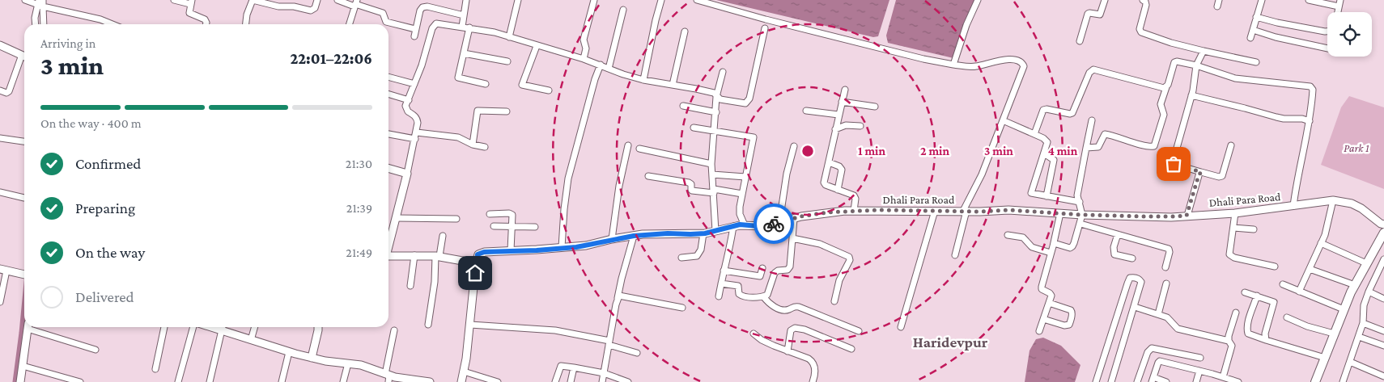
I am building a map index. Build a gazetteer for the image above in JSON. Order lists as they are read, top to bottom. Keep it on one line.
{"streets":{"street":["Dhali Para Road"]},"districts":["Haridevpur"],"parks":["Park 1"],"page":{"heading":["3 min","Arriving in","22:01–22:06"],"bar":"On the way · 400 m","list":[["Confirmed","21:30"],["Preparing","21:39"],["On the way","21:49"],"Delivered"]},"rings":["1 min","2 min","3 min","4 min"]}
